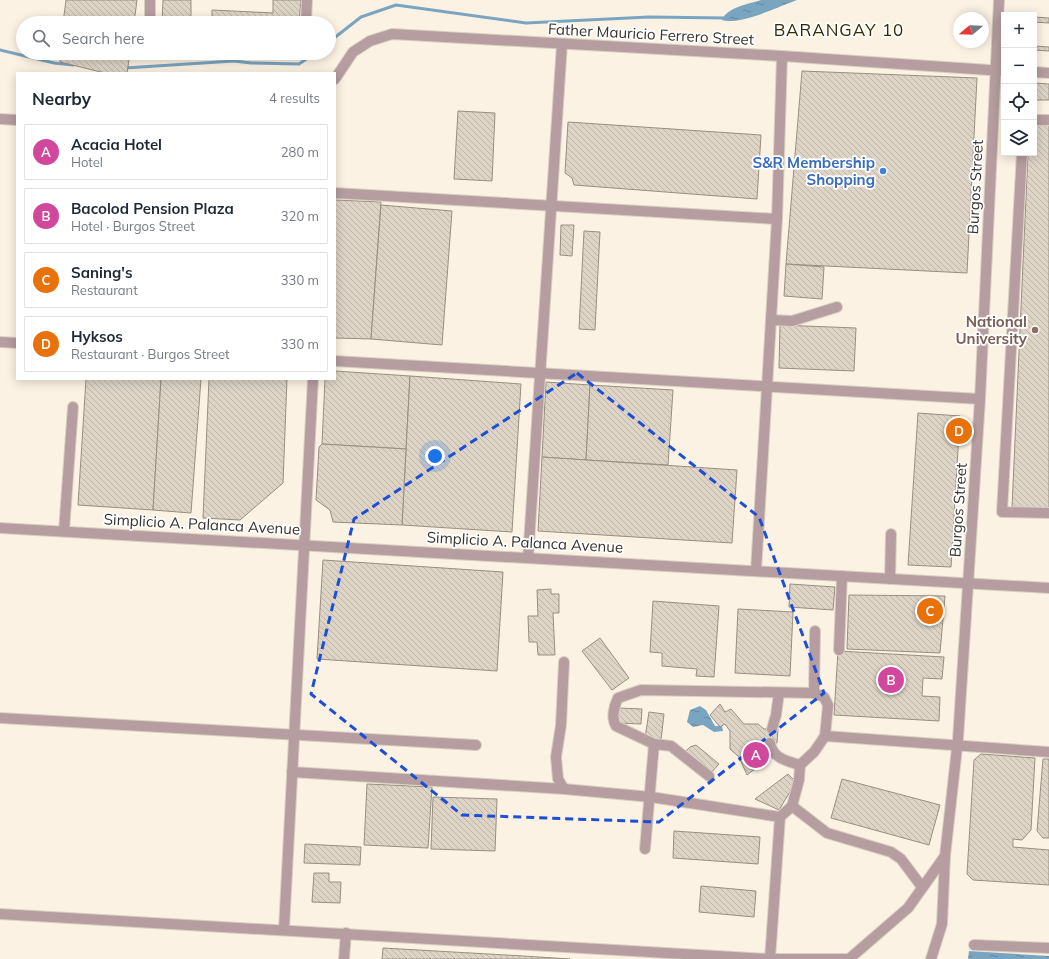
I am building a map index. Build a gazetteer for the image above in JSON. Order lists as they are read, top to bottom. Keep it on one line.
{"streets":{"street":["Father Mauricio Ferrero Street","Burgos Street","Simplicio A. Palanca Avenue"]},"crossings":[["Father Mauricio Ferrero Street","Burgos Street"],["Burgos Street","Simplicio A. Palanca Avenue"]],"districts":["BARANGAY 10"],"places":["S&R Membership Shopping","National University"],"north":"left","page":{"map_buttons":["+","−"],"search":"Search here","heading":["Nearby","4 results"],"list":[{"mark":"A","name":"Acacia Hotel","note":"Hotel","value":"280 m"},{"mark":"B","name":"Bacolod Pension Plaza","note":"Hotel · Burgos Street","value":"320 m"},{"mark":"C","name":"Saning's","note":"Restaurant","value":"330 m"},{"mark":"D","name":"Hyksos","note":"Restaurant · Burgos Street","value":"330 m"}],"pins":["D","C","B","A"]}}
